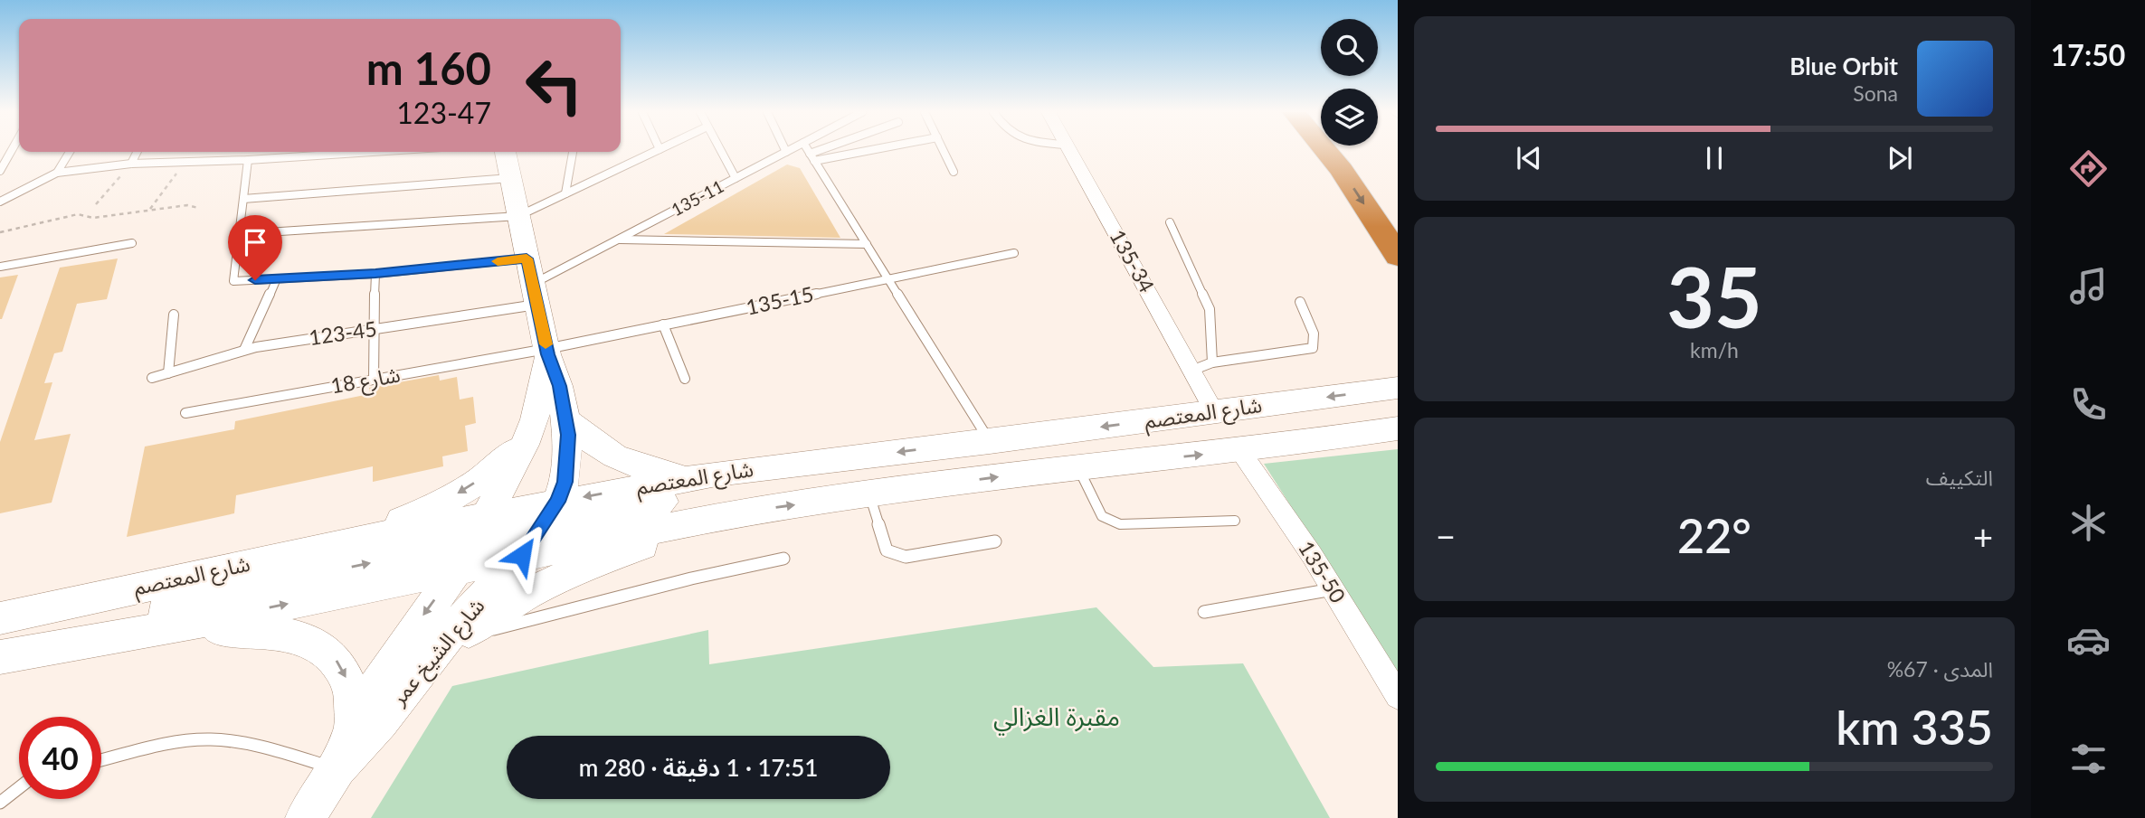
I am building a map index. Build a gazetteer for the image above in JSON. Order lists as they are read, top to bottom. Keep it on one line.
{"streets":{"main road":["شارع المعتصم","شارع الشيخ عمر"],"street":["135-34","135-50"],"lane":["135-11","135-15","123-45","شارع 18"]},"crossings":[["135-11","123-45"],["135-11","شارع الشيخ عمر"],["135-34","شارع المعتصم"],["135-15","شارع 18"],["135-15","شارع الشيخ عمر"],["123-45","شارع الشيخ عمر"],["شارع 18","شارع الشيخ عمر"],["شارع المعتصم","135-50"],["شارع المعتصم","شارع الشيخ عمر"]],"parks":["مقبرة الغزالي"],"page":{"tabs":"17:50","turn":["160 m","123-47"],"song":["Blue Orbit","Sona"],"tile":[["35","km/h"],"التكييف",["المدى · 67%","335 km"]],"heat":["−","22°","+"],"limit":"40","trip":"17:51 · 1 دقيقة · 280 m"}}
